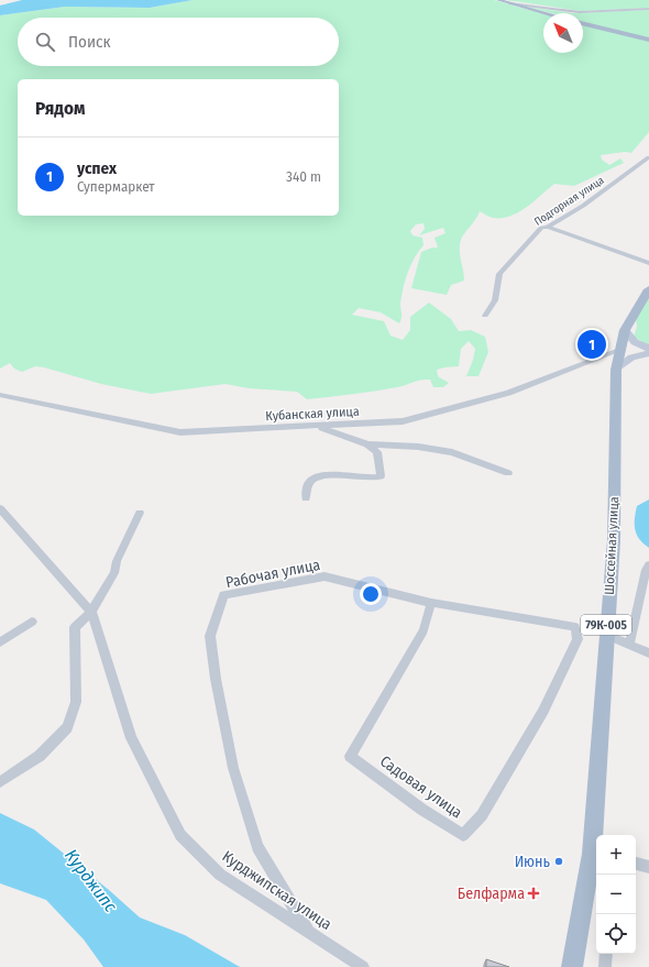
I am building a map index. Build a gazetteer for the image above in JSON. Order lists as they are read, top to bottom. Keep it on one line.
{"streets":{"main road":["Шоссейная улица","79К-005"],"street":["Подгорная улица","Кубанская улица","Рабочая улица","Садовая улица","Курджипская улица"]},"crossings":[["Кубанская улица","Шоссейная улица"],["Рабочая улица","Садовая улица"],["Рабочая улица","Курджипская улица"]],"water":["Курджипс"],"places":{"other":["Июнь"],"health":["Белфарма"]},"north":"top left","page":{"search":"Поиск","heading":"Рядом","list":[{"mark":"1","name":"успех","note":"Супермаркет","value":"340 m"}],"pins":"1","map_buttons":["+","−"]}}
